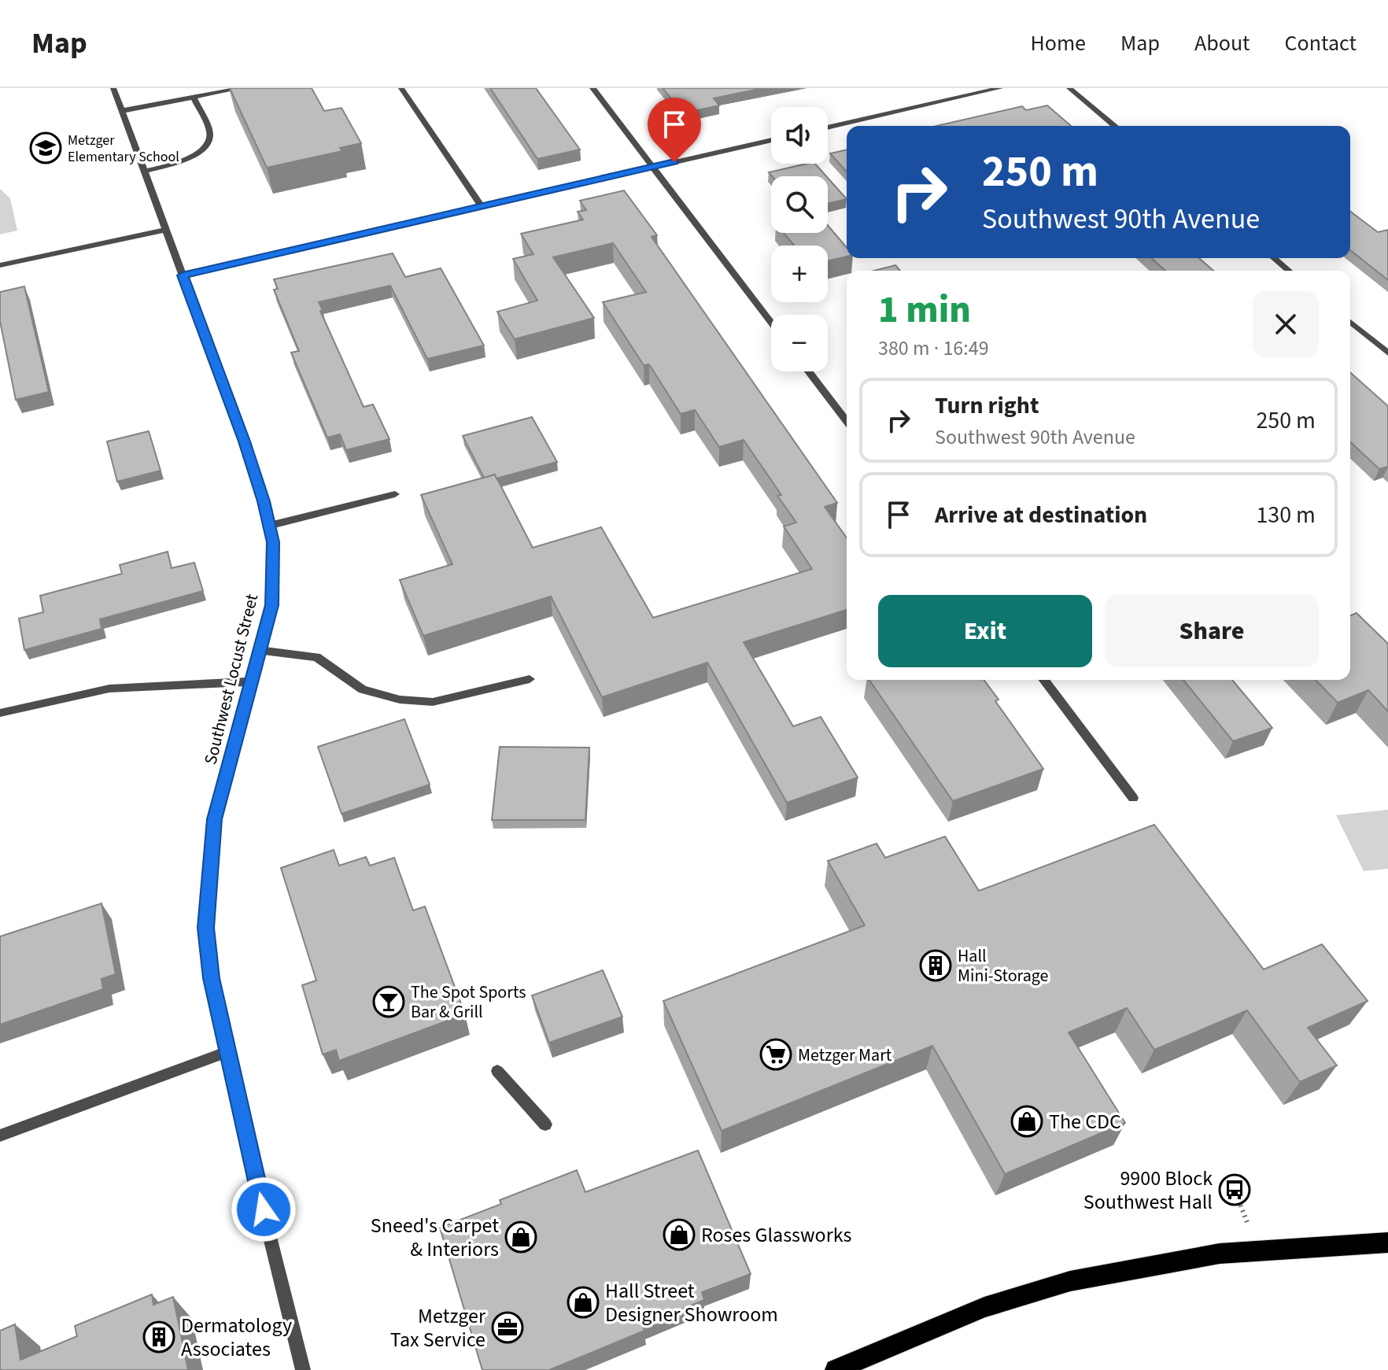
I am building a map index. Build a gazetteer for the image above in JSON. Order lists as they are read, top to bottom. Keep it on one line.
{"streets":{"street":["Southwest Locust Street"]},"places":{"school or university":["Metzger Elementary School"],"building":["Hall Mini-Storage","Dermatology Associates"],"bar":["The Spot Sports Bar & Grill"],"supermarket":["Metzger Mart"],"shop":["The CDC","Roses Glassworks","Sneed's Carpet & Interiors","Hall Street Designer Showroom"],"bus stop":["9900 Block Southwest Hall"],"office":["Metzger Tax Service"]},"page":{"header":"Map","nav":["Home","Map","About","Contact"],"map_buttons":["+","−"],"turn":["250 m","Southwest 90th Avenue"],"heading":["1 min","380 m · 16:49"],"list":[{"name":"Turn right","note":"Southwest 90th Avenue","value":"250 m"},{"name":"Arrive at destination","value":"130 m"}],"buttons":["Exit","Share"]}}
